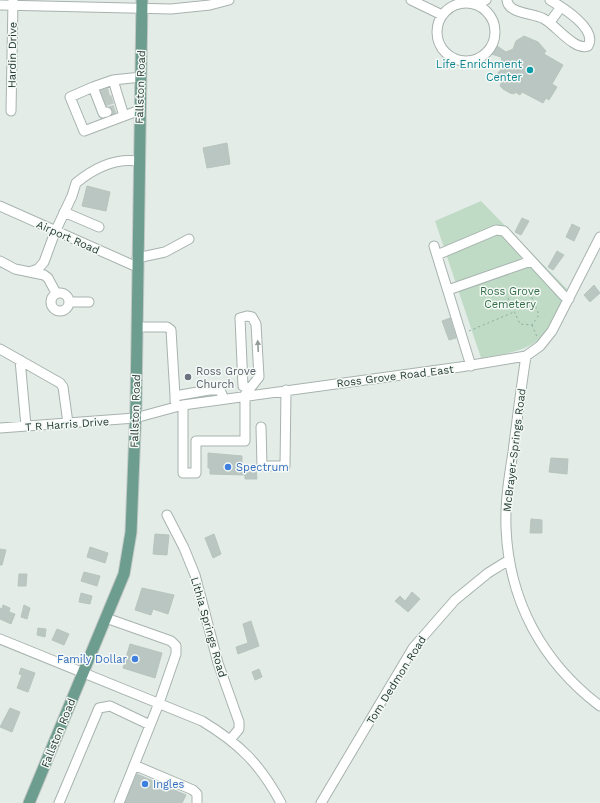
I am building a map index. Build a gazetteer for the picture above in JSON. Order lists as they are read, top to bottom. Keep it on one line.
{"streets":{"main road":["Fallston Road"],"street":["Hardin Drive","Airport Road","Ross Grove Road East","T R Harris Drive","McBrayer-Springs Road","Lithia Springs Road","Tom Dedmon Road"]},"crossings":[["Fallston Road","Airport Road"],["Fallston Road","Ross Grove Road East"],["Fallston Road","T R Harris Drive"],["Ross Grove Road East","T R Harris Drive"],["Ross Grove Road East","McBrayer-Springs Road"],["McBrayer-Springs Road","Tom Dedmon Road"]],"parks":["Ross Grove Cemetery"],"places":["Life Enrichment Center","Ross Grove Church","Spectrum","Family Dollar","Ingles"]}
